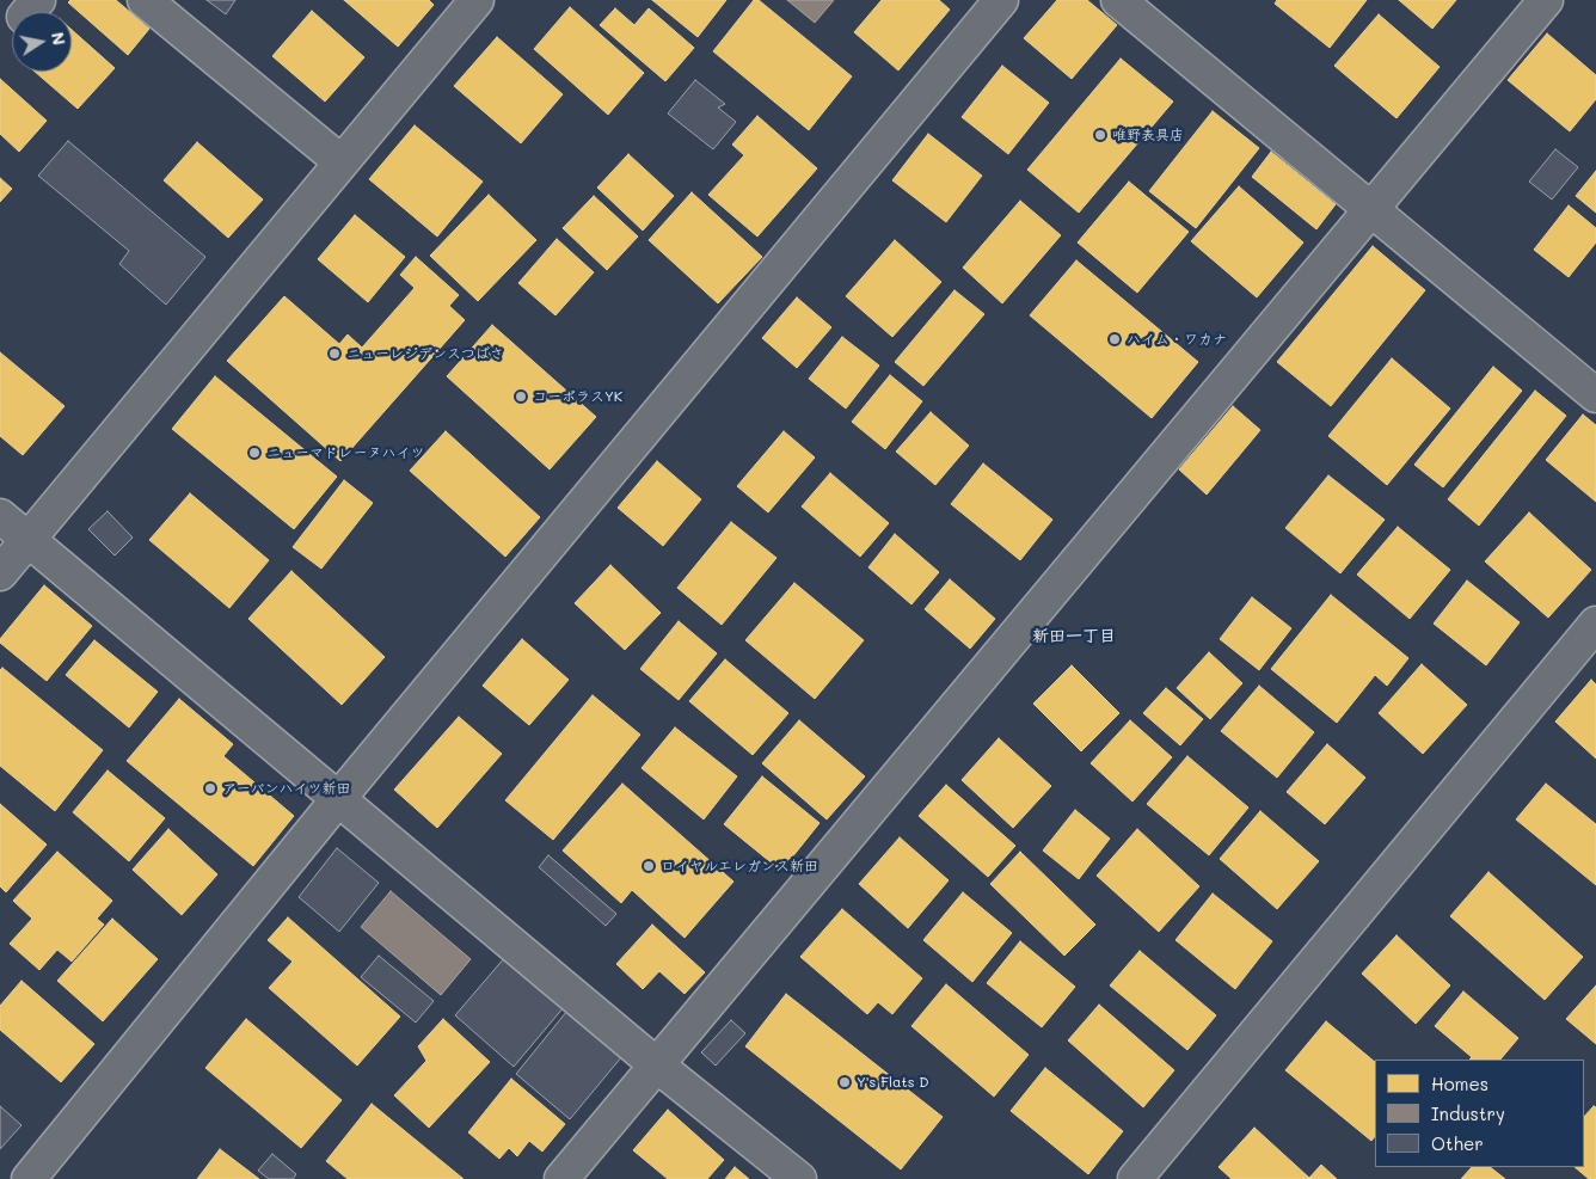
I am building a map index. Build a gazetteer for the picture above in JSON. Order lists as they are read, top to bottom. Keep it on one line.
{"districts":["新田一丁目"],"places":["唯野表具店","ハイム・ワカナ","ニューレジデンスつばさ","コーポラスYK","ニューマドレーヌハイツ","アーバンハイツ新田","ロイヤルエレガンス新田","Y's Flats D"],"legend":["Homes","Industry","Other"],"north":"right"}
